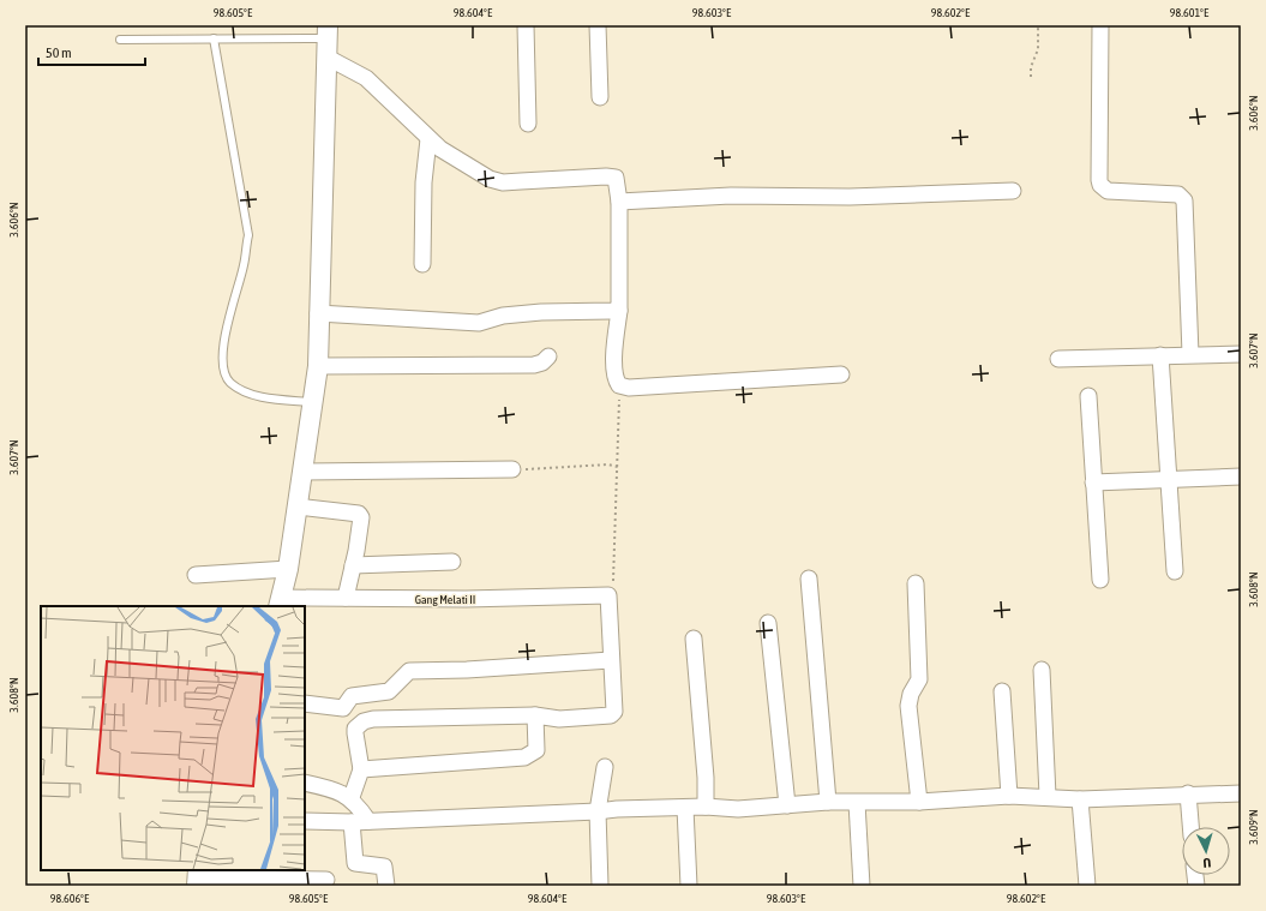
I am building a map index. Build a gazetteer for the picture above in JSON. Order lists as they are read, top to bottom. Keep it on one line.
{"streets":{"street":["Gang Melati II"]},"scale_bar":"50 m","north":"bottom","coordinates":["98.605°E","98.604°E","98.603°E","98.602°E","98.601°E","3.606°N","3.607°N","3.608°N","3.609°N","98.606°E"]}
